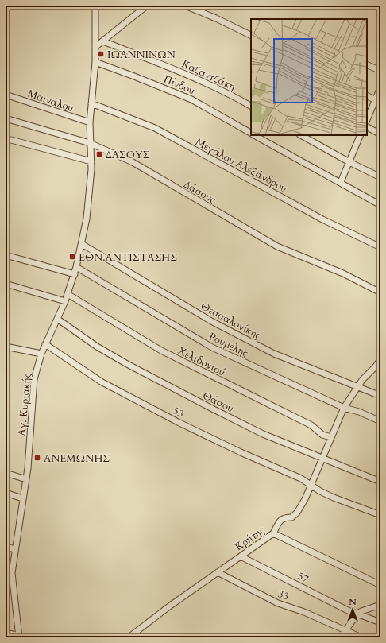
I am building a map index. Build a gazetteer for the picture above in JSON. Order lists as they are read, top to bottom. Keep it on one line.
{"streets":{"street":["Καζαντζάκη","Πίνδου","Μαινάλου","Μεγάλου Αλεξάνδρου","Δάσους","Θεσσαλονίκης","Ρούμελης","Χελιδονιού","Θάσου","Αγ. Κυριακής","53","Κρήτης","57","33"]},"crossings":[["Πίνδου","Αγ. Κυριακής"],["Μαινάλου","Αγ. Κυριακής"],["Μεγάλου Αλεξάνδρου","Αγ. Κυριακής"],["Δάσους","Αγ. Κυριακής"],["Θεσσαλονίκης","Αγ. Κυριακής"],["Θεσσαλονίκης","Κρήτης"],["Ρούμελης","Αγ. Κυριακής"],["Ρούμελης","Κρήτης"],["Χελιδονιού","Αγ. Κυριακής"],["Χελιδονιού","Κρήτης"],["Θάσου","Αγ. Κυριακής"],["Θάσου","Κρήτης"],["Αγ. Κυριακής","53"],["53","Κρήτης"],["Κρήτης","57"],["Κρήτης","33"]],"places":{"transit":["ΙΩΑΝΝΙΝΩΝ","ΔΑΣΟΥΣ","ΕΘΝ.ΑΝΤΙΣΤΑΣΗΣ","ΑΝΕΜΩΝΗΣ"]},"north":"top"}
